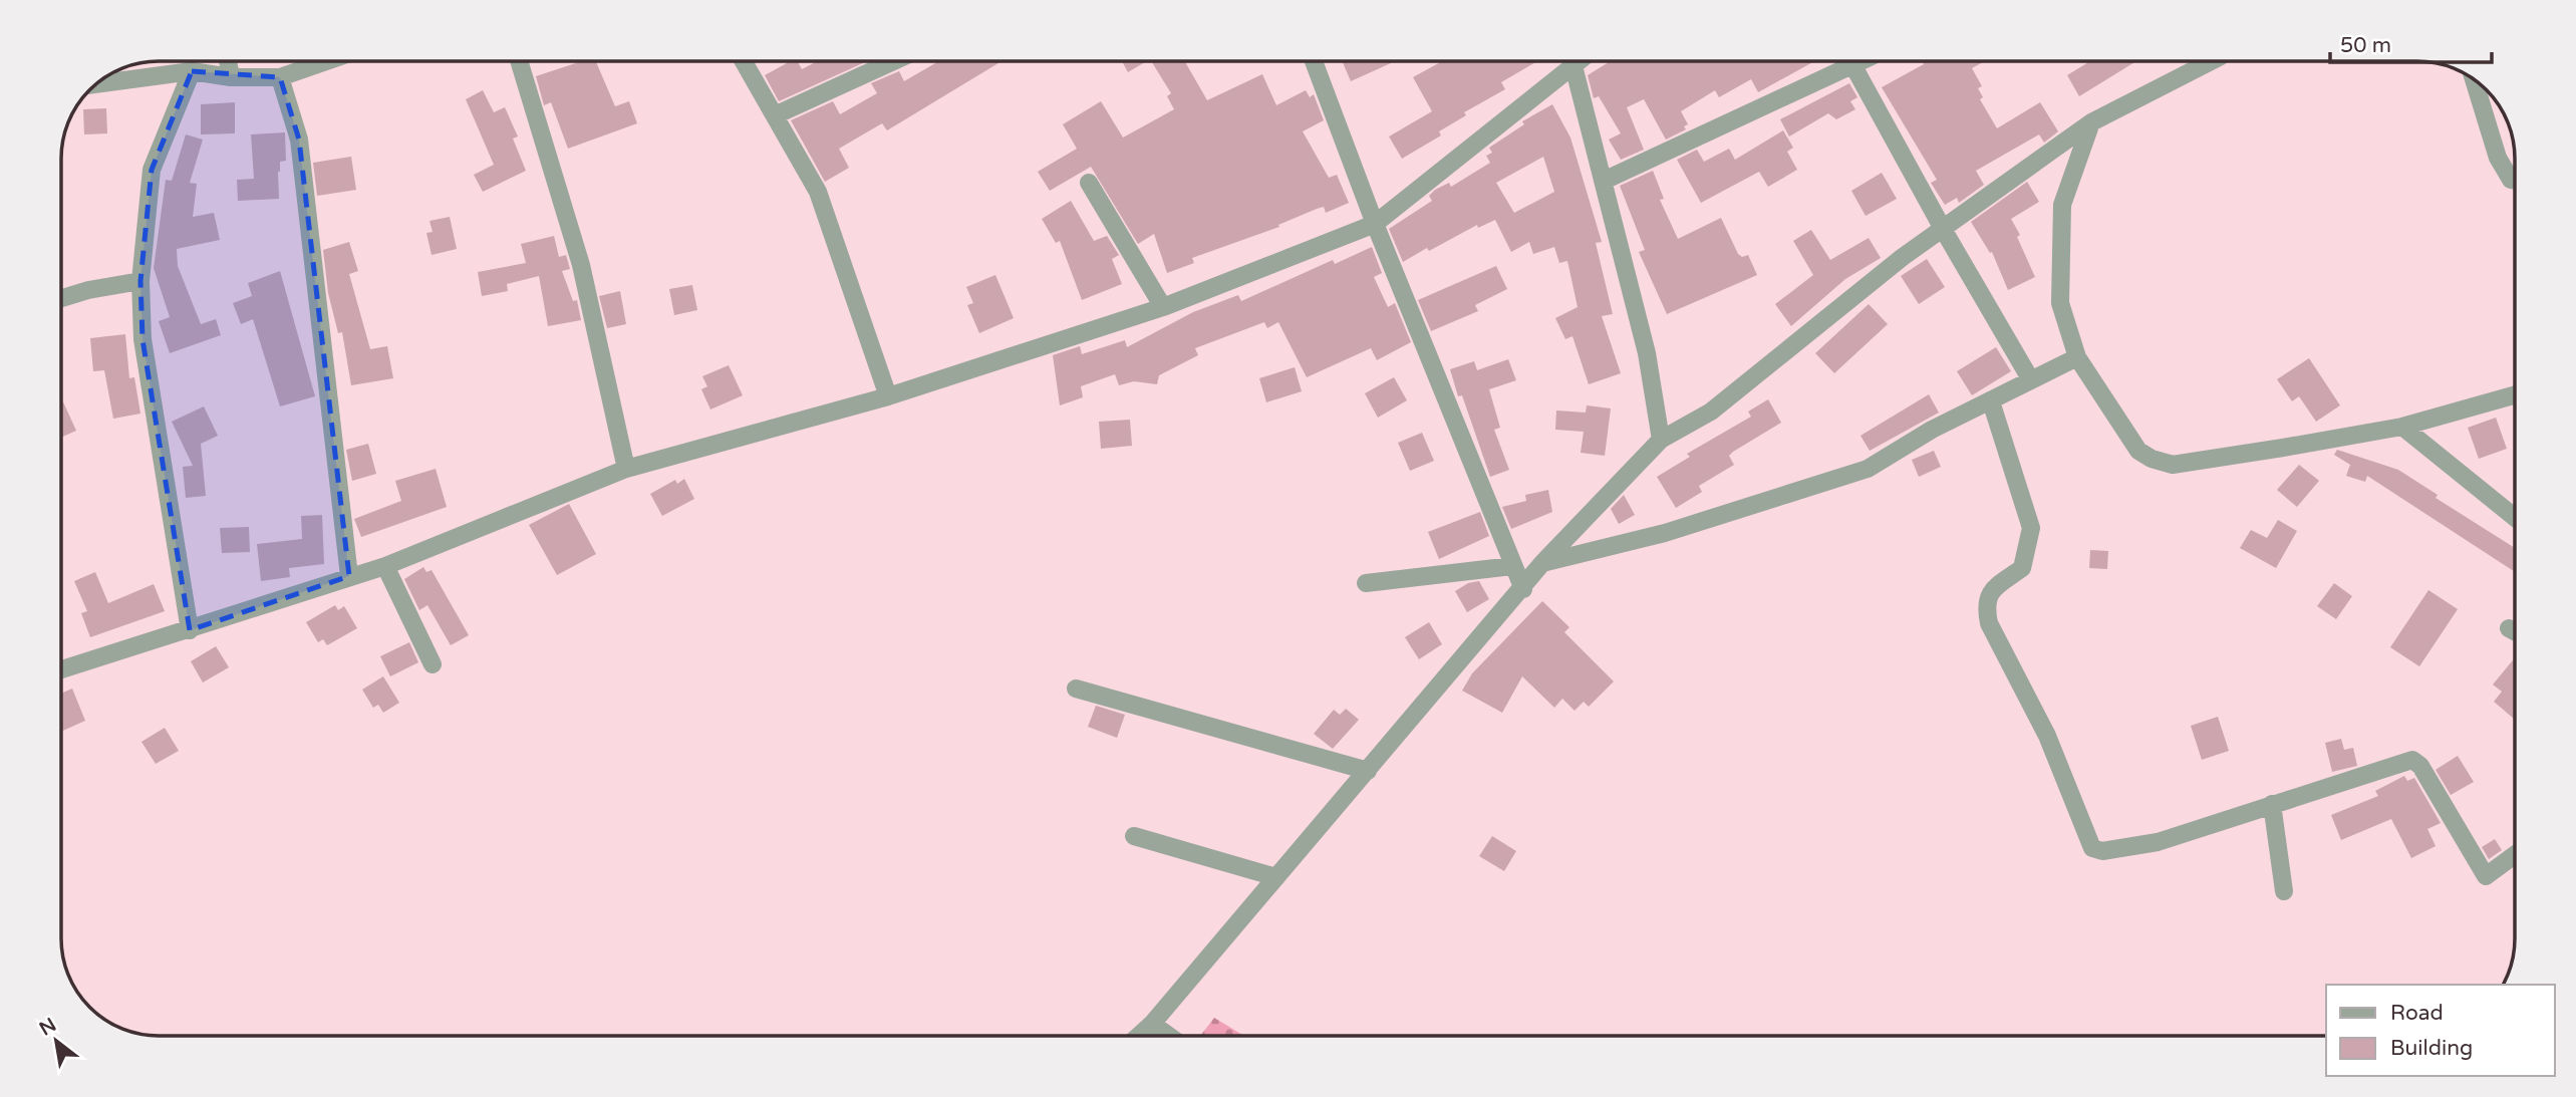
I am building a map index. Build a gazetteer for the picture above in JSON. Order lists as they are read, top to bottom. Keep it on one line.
{"legend":["Road","Building"],"scale_bar":"50 m","north":"top left"}
